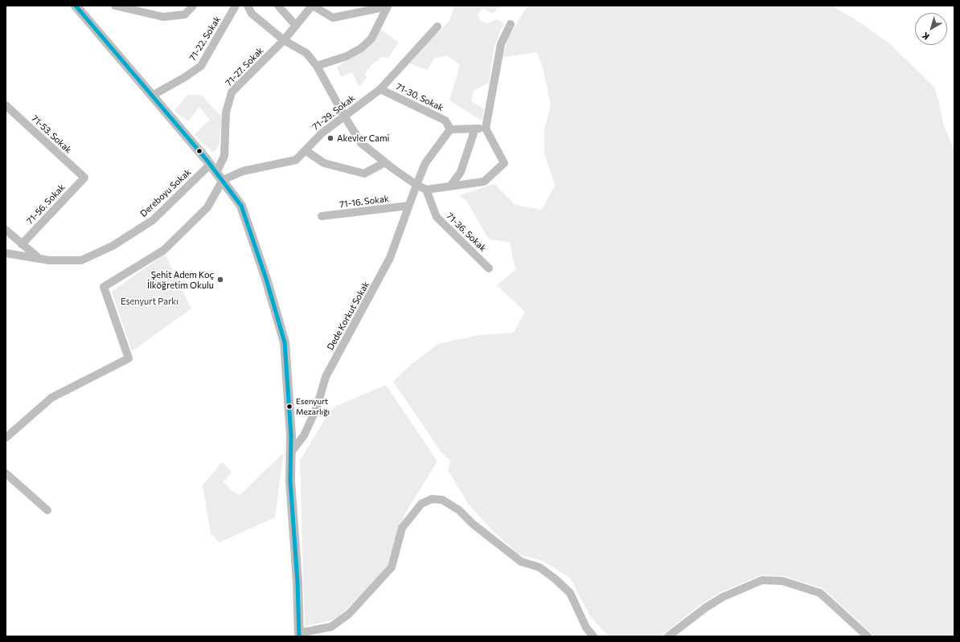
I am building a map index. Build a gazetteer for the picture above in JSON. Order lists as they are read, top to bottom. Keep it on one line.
{"streets":{"street":["71-22. Sokak","71-27. Sokak","71-30. Sokak","71-29. Sokak","71-53. Sokak","Dereboyu Sokak","71-16. Sokak","71-56. Sokak","71-36. Sokak","Dede Korkut Sokak"]},"crossings":[["71-27. Sokak","71-29. Sokak"],["71-30. Sokak","71-29. Sokak"],["71-30. Sokak","Dede Korkut Sokak"],["71-53. Sokak","71-56. Sokak"],["71-16. Sokak","Dede Korkut Sokak"]],"parks":["Esenyurt Parkı"],"places":["Akevler Cami","Şehit Adem Koç İlköğretim Okulu","Esenyurt Mezarlığı"],"north":"bottom left"}
